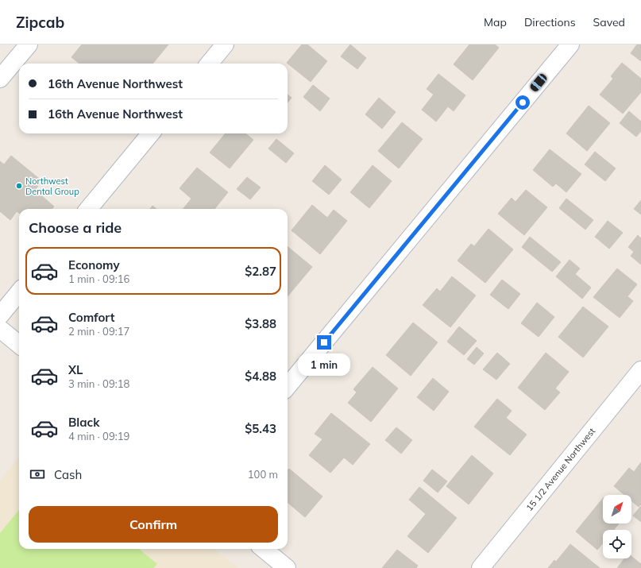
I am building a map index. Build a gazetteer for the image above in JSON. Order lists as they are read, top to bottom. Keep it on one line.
{"streets":{"street":["15 1/2 Avenue Northwest"]},"places":["Northwest Dental Group"],"north":"top right","page":{"header":"Zipcab","nav":["Map","Directions","Saved"],"banner":["16th Avenue Northwest","16th Avenue Northwest"],"heading":"Choose a ride","list":[{"name":"Economy","note":"1 min · 09:16","value":"$2.87"},{"name":"Comfort","note":"2 min · 09:17","value":"$3.88"},{"name":"XL","note":"3 min · 09:18","value":"$4.88"},{"name":"Black","note":"4 min · 09:19","value":"$5.43"}],"bubble":"1 min","pay":["Cash","100 m"],"buttons":"Confirm"}}
